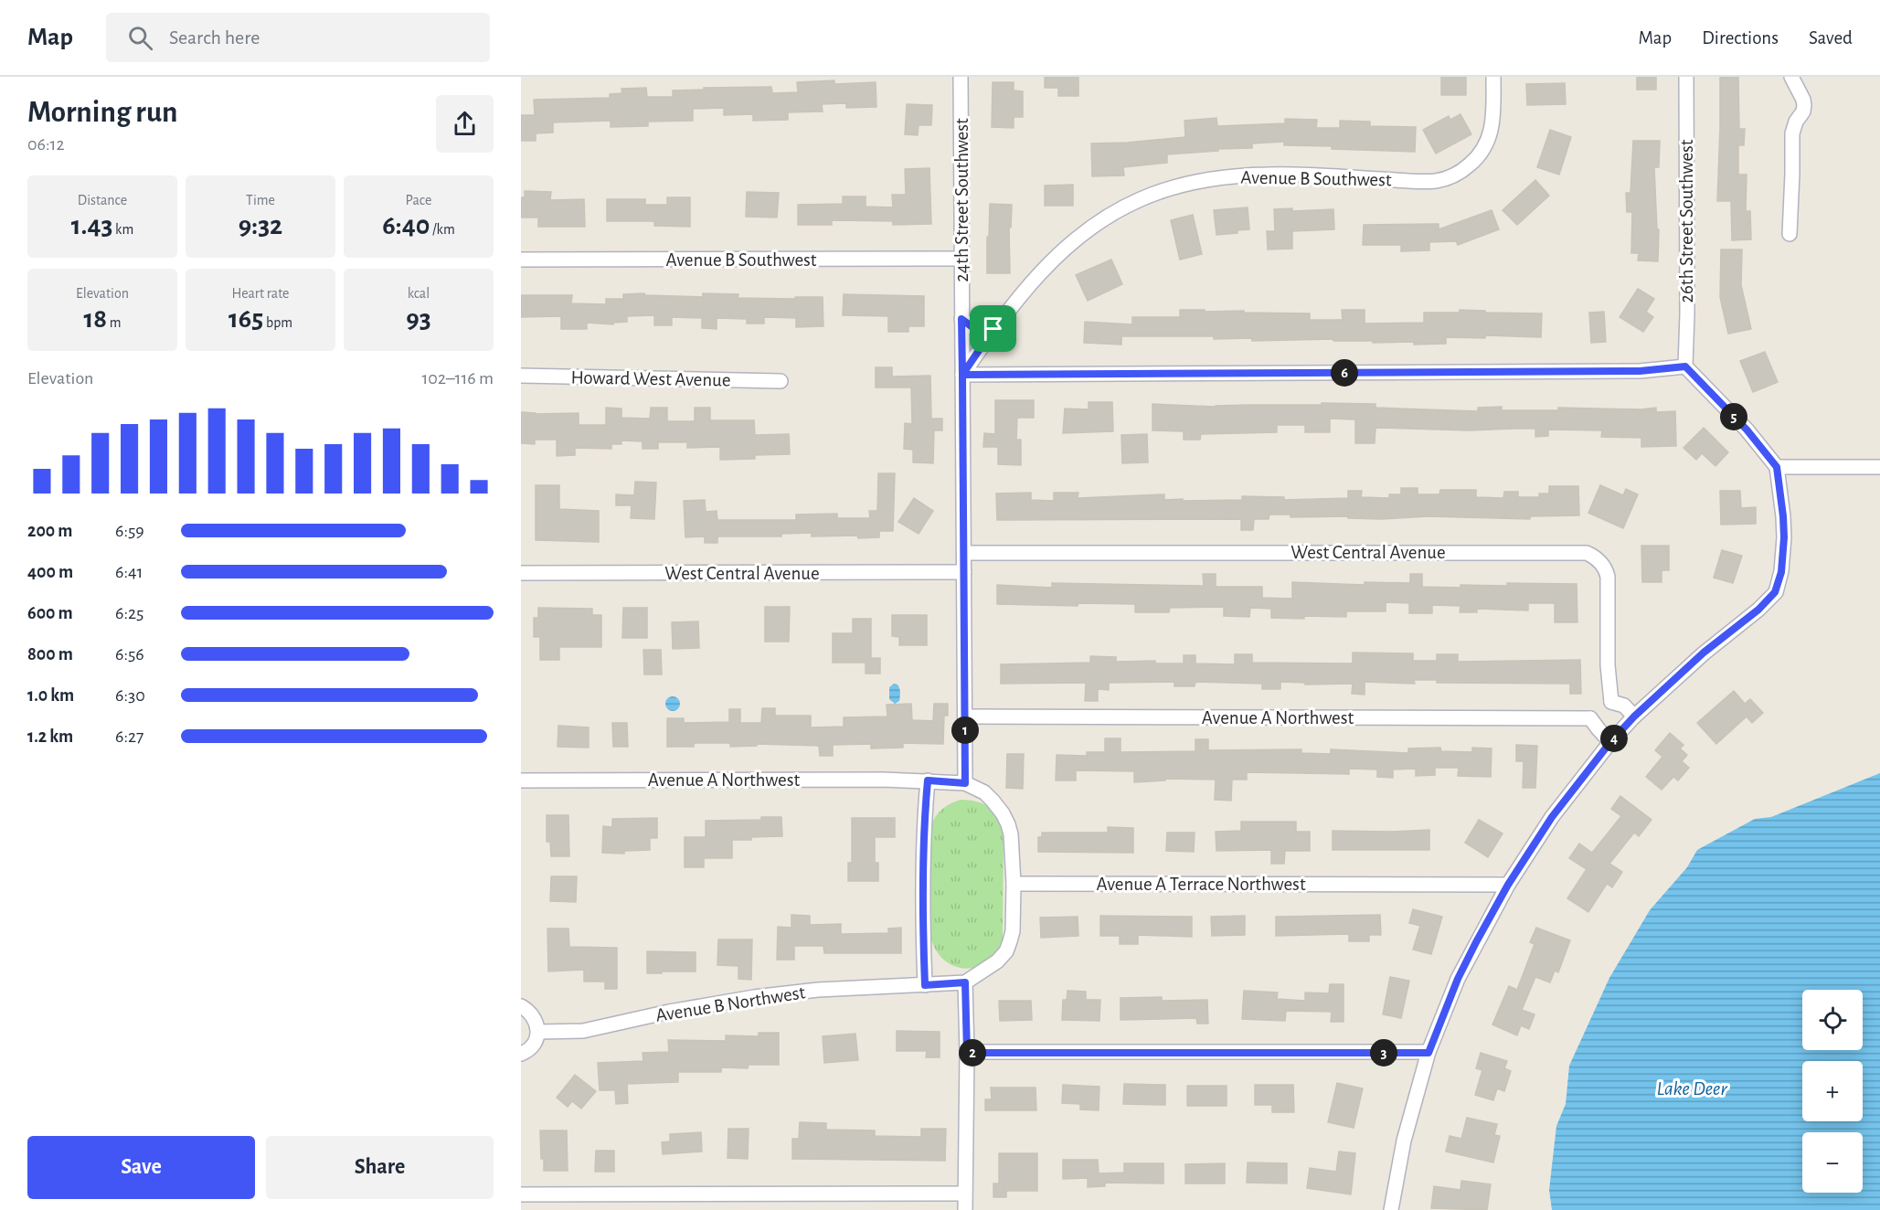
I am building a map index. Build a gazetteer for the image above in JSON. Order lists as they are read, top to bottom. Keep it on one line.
{"streets":{"street":["Avenue B Southwest","24th Street Southwest","26th Street Southwest","Howard West Avenue","West Central Avenue","Avenue A Northwest","Avenue A Terrace Northwest","Avenue B Northwest"]},"crossings":[["Avenue B Southwest","24th Street Southwest"],["24th Street Southwest","West Central Avenue"],["24th Street Southwest","Avenue A Northwest"]],"water":["Lake Deer"],"page":{"header":"Map","search":"Search here","nav":["Map","Directions","Saved"],"heading":["Morning run","06:12"],"stats":[["Distance","1.43 km"],["Time","9:32"],["Pace","6:40 /km"],["Elevation","18 m"],["Heart rate","165 bpm"],["kcal","93"]],"chart":["Elevation","102–116 m"],"pins":["6","5","1","4","2","3"],"list":[{"name":"200 m","note":"6:59"},{"name":"400 m","note":"6:41"},{"name":"600 m","note":"6:25"},{"name":"800 m","note":"6:56"},{"name":"1.0 km","note":"6:30"},{"name":"1.2 km","note":"6:27"}],"map_buttons":["+","−"],"buttons":["Save","Share"]}}
